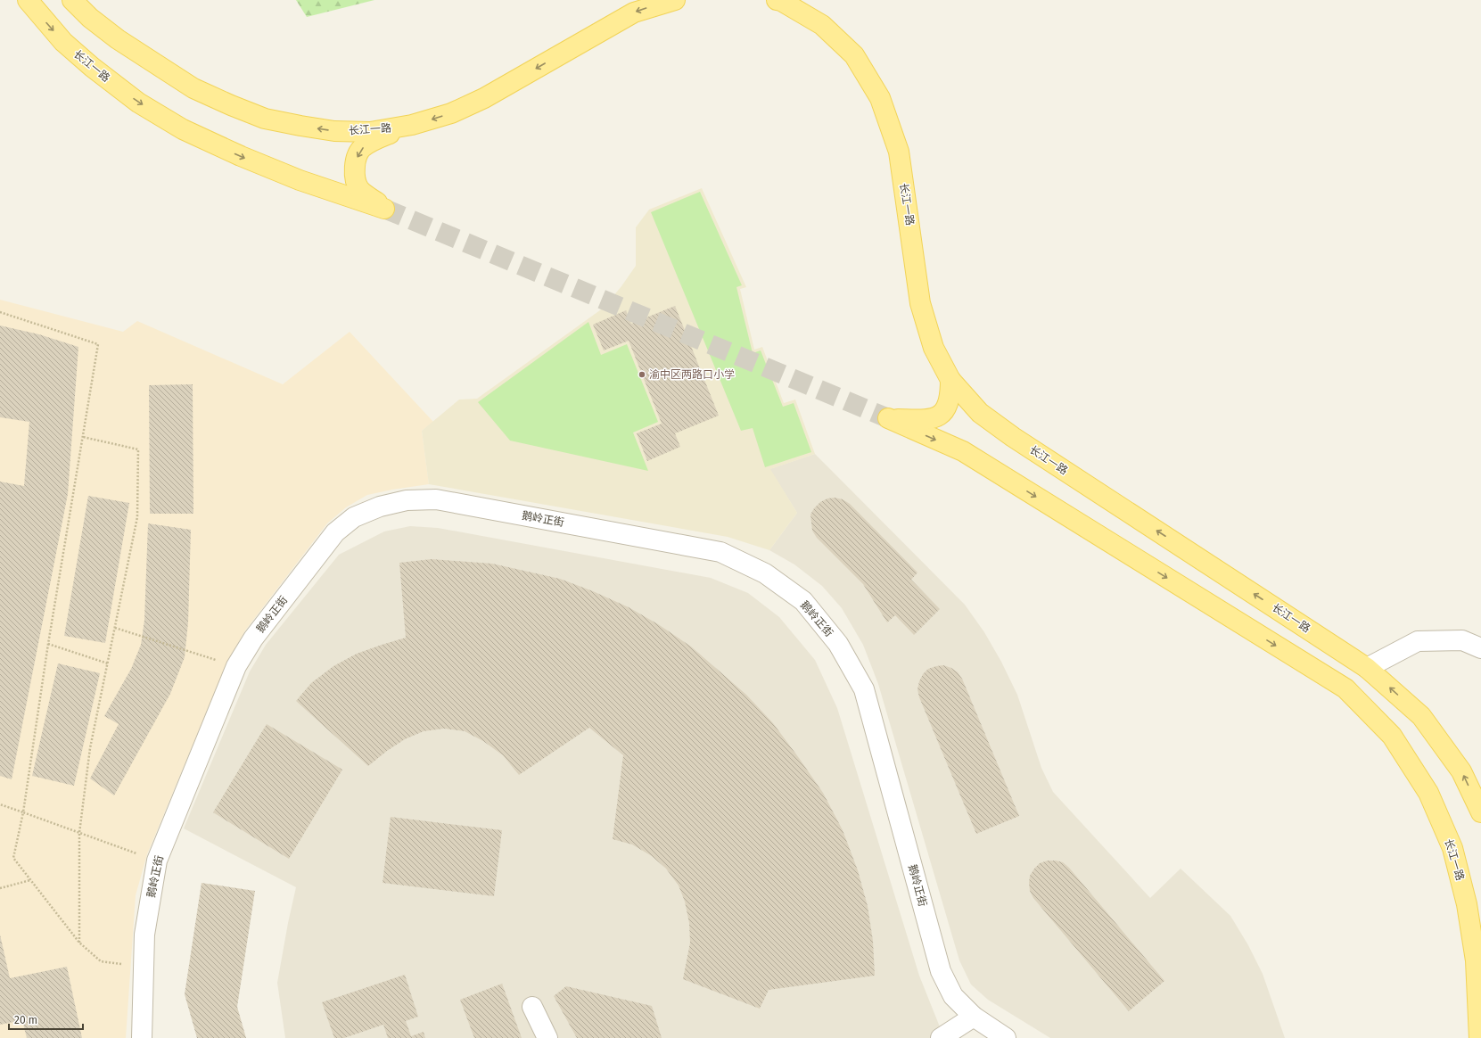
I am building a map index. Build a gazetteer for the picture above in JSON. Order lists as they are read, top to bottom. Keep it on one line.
{"streets":{"main road":["长江一路"],"street":["鹅岭正街"]},"places":["渝中区两路口小学"],"scale_bar":"20 m"}
